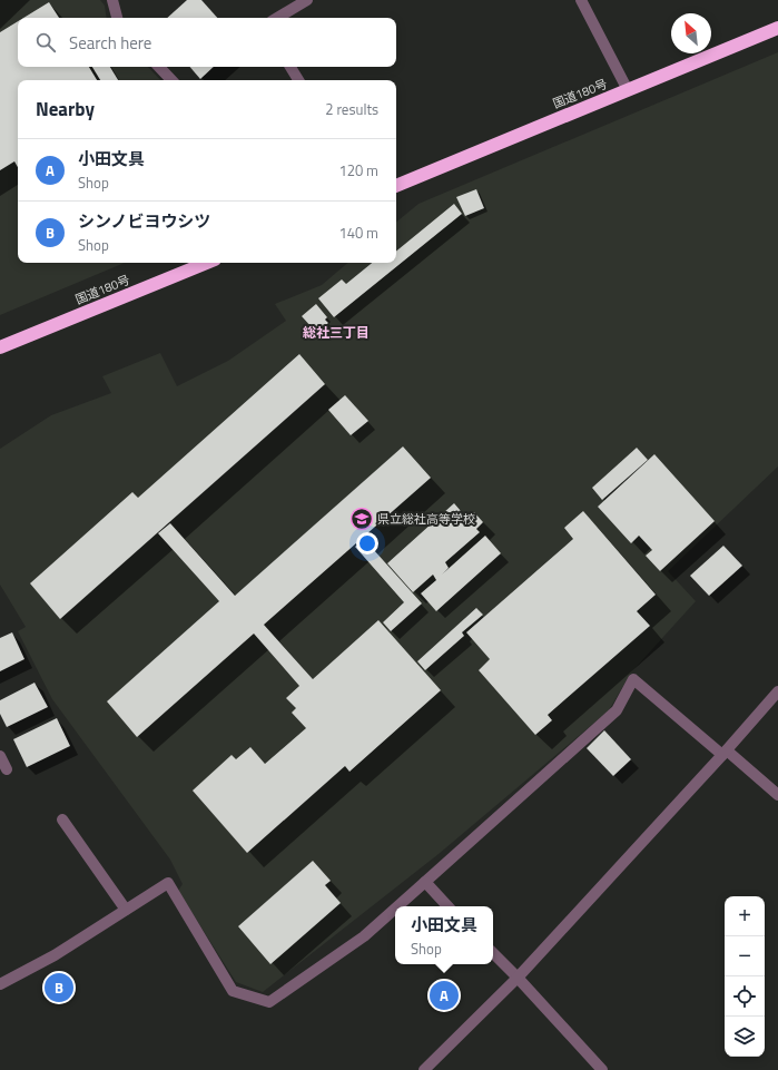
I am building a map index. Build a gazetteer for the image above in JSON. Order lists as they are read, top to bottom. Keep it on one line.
{"streets":{"highway":["国道180号"]},"districts":["総社三丁目"],"places":{"school or university":["県立総社高等学校"]},"north":"top left","page":{"search":"Search here","heading":["Nearby","2 results"],"list":[{"mark":"A","name":"小田文具","note":"Shop","value":"120 m"},{"mark":"B","name":"シンノビヨウシツ","note":"Shop","value":"140 m"}],"map_buttons":["+","−"],"popup":["小田文具","Shop"],"pins":["B","A"]}}
